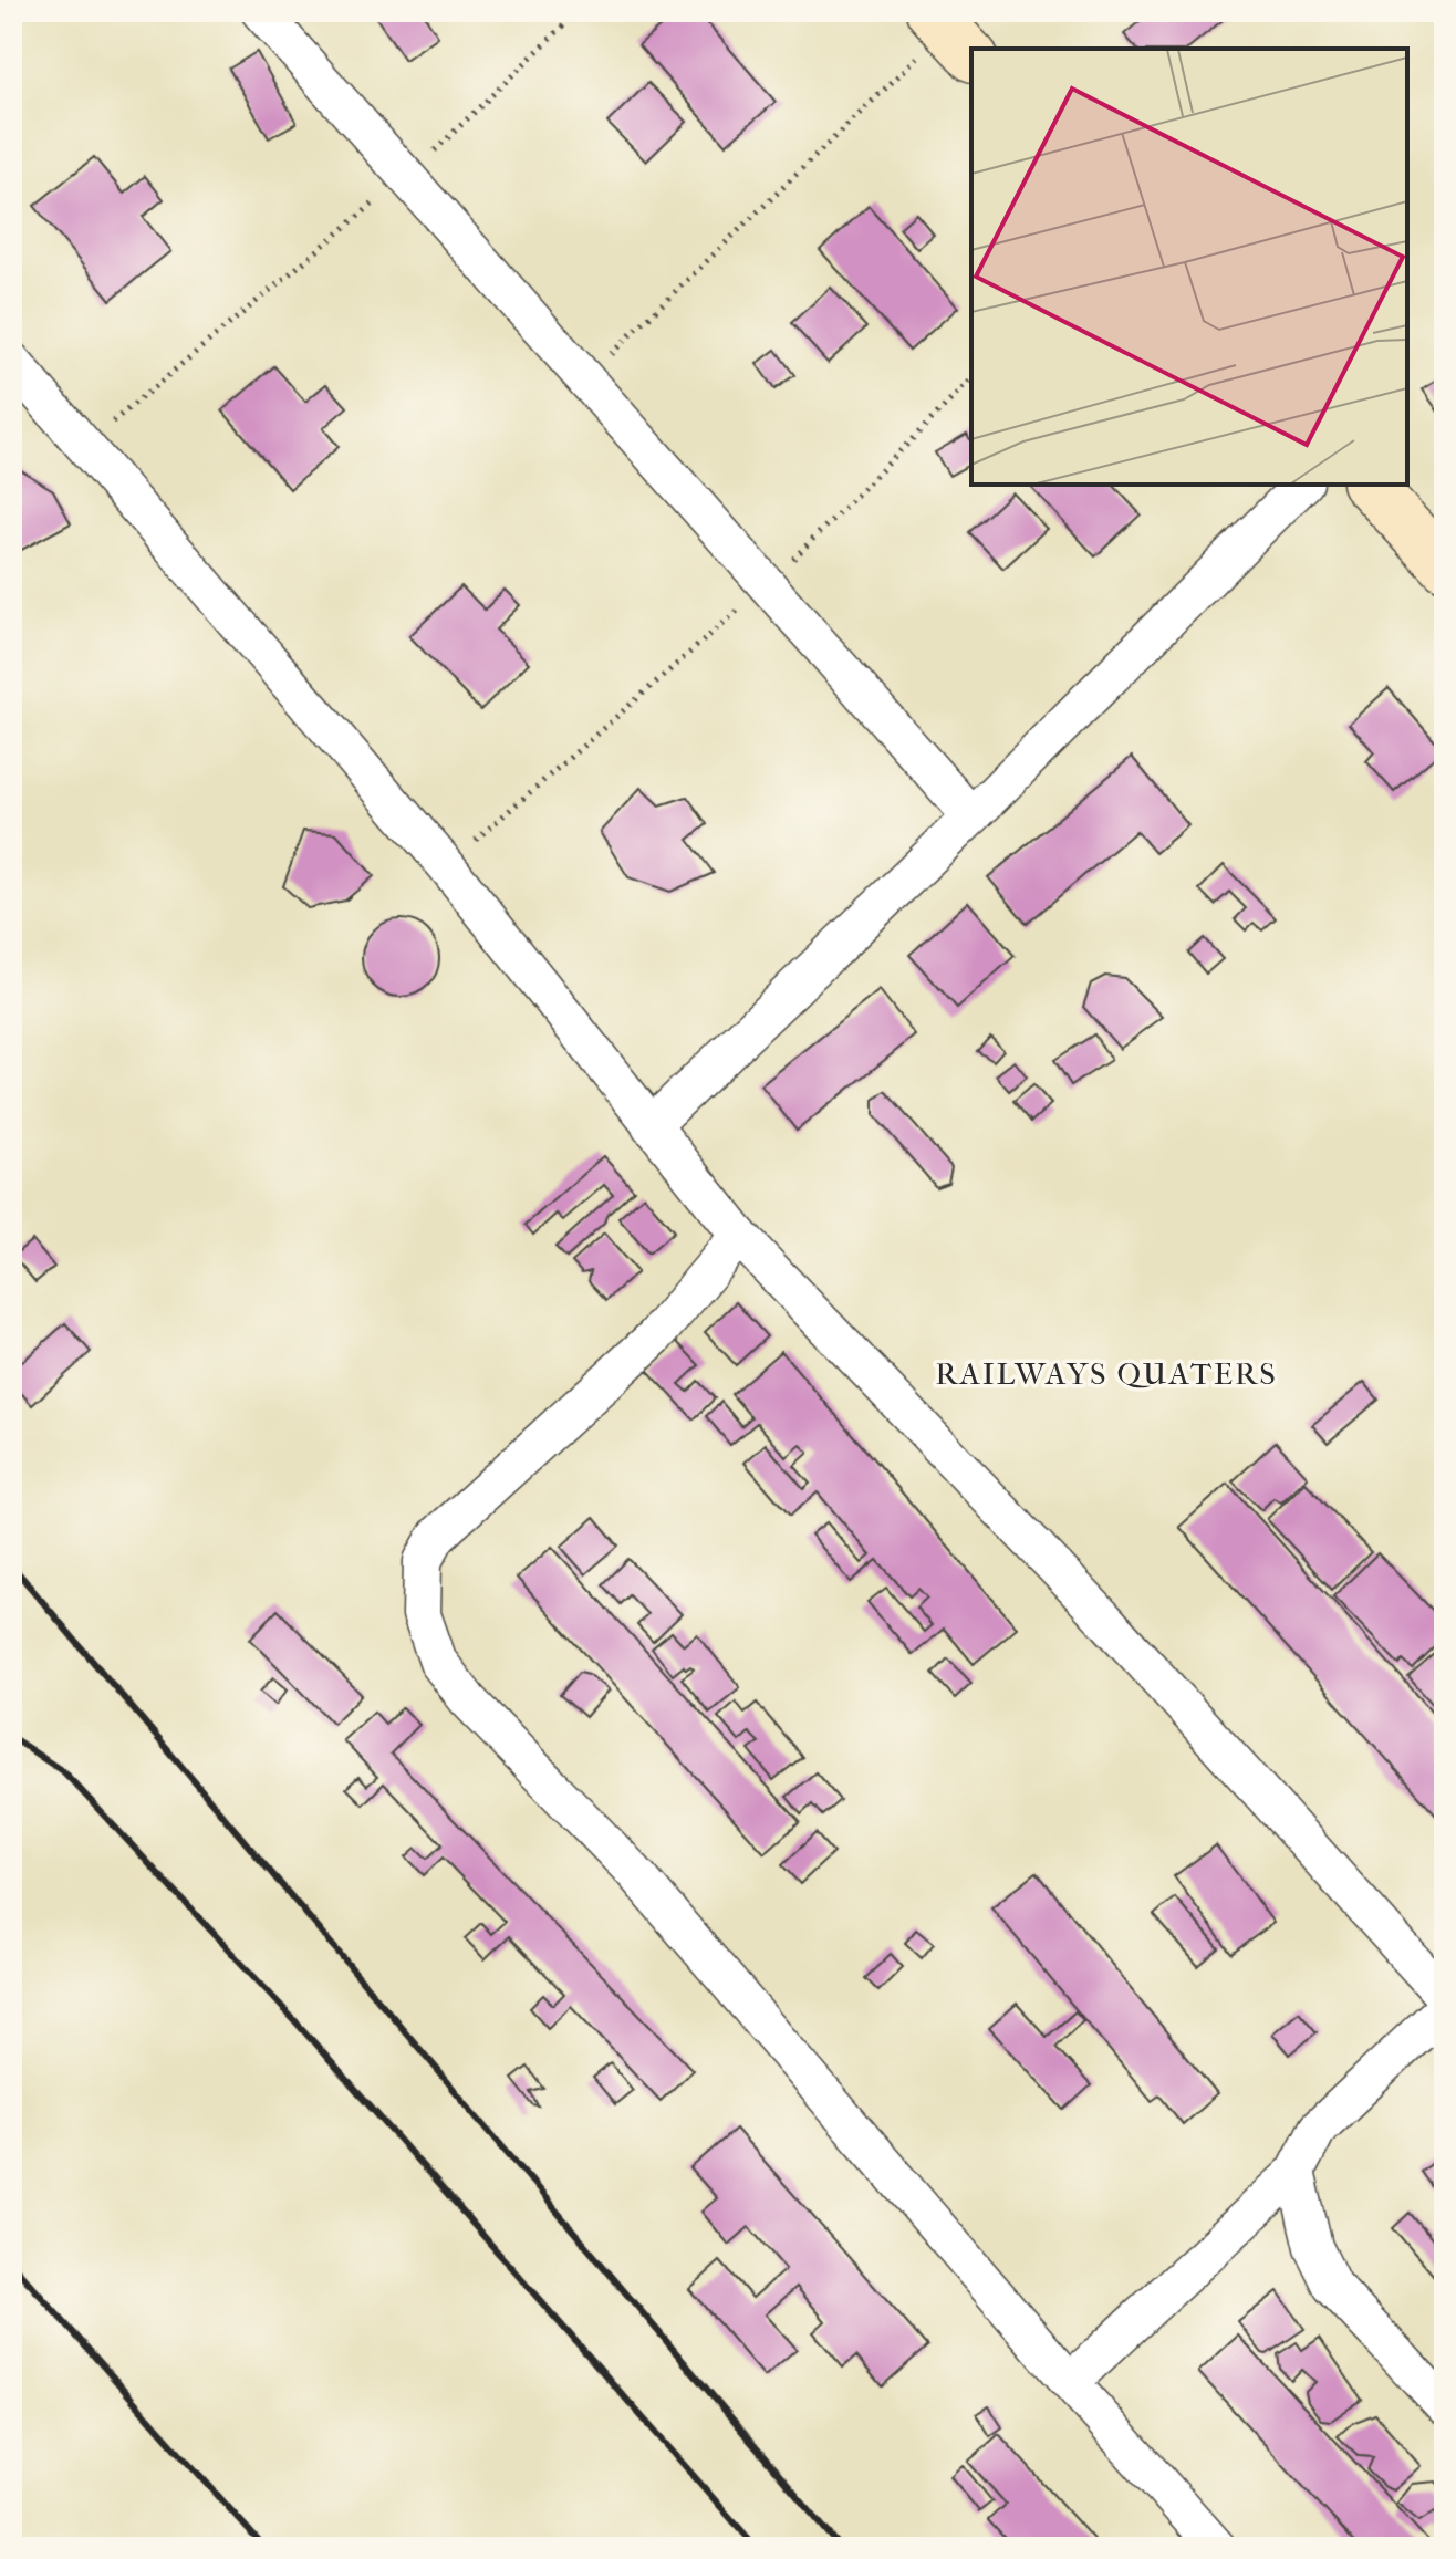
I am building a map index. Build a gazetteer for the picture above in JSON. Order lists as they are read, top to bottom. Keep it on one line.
{"districts":["RAILWAYS QUATERS"]}
